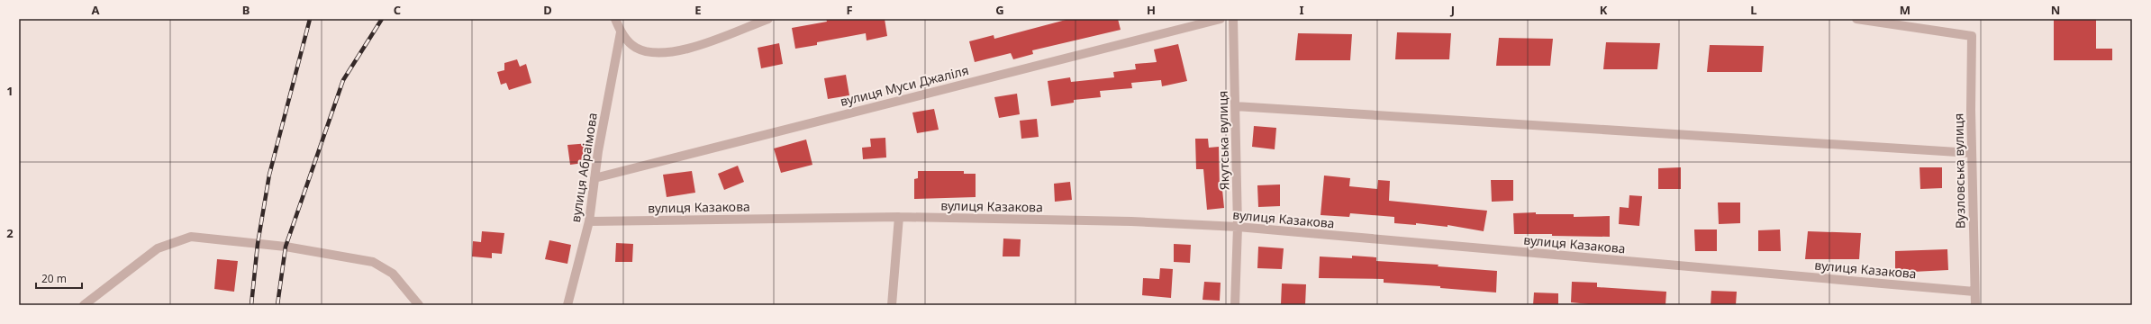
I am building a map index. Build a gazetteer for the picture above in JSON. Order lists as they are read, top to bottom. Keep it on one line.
{"streets":{"street":["вулиця Муси Джаліля","Якутська вулиця","вулиця Абраімова","Вузловська вулиця","вулиця Казакова"]},"crossings":[["вулиця Муси Джаліля","вулиця Абраімова"],["Якутська вулиця","вулиця Казакова"],["вулиця Абраімова","вулиця Казакова"],["Вузловська вулиця","вулиця Казакова"]],"scale_bar":"20 m","grid":{"columns":["A","B","C","D","E","F","G","H","I","J","K","L","M","N"],"rows":["1","2"]}}
